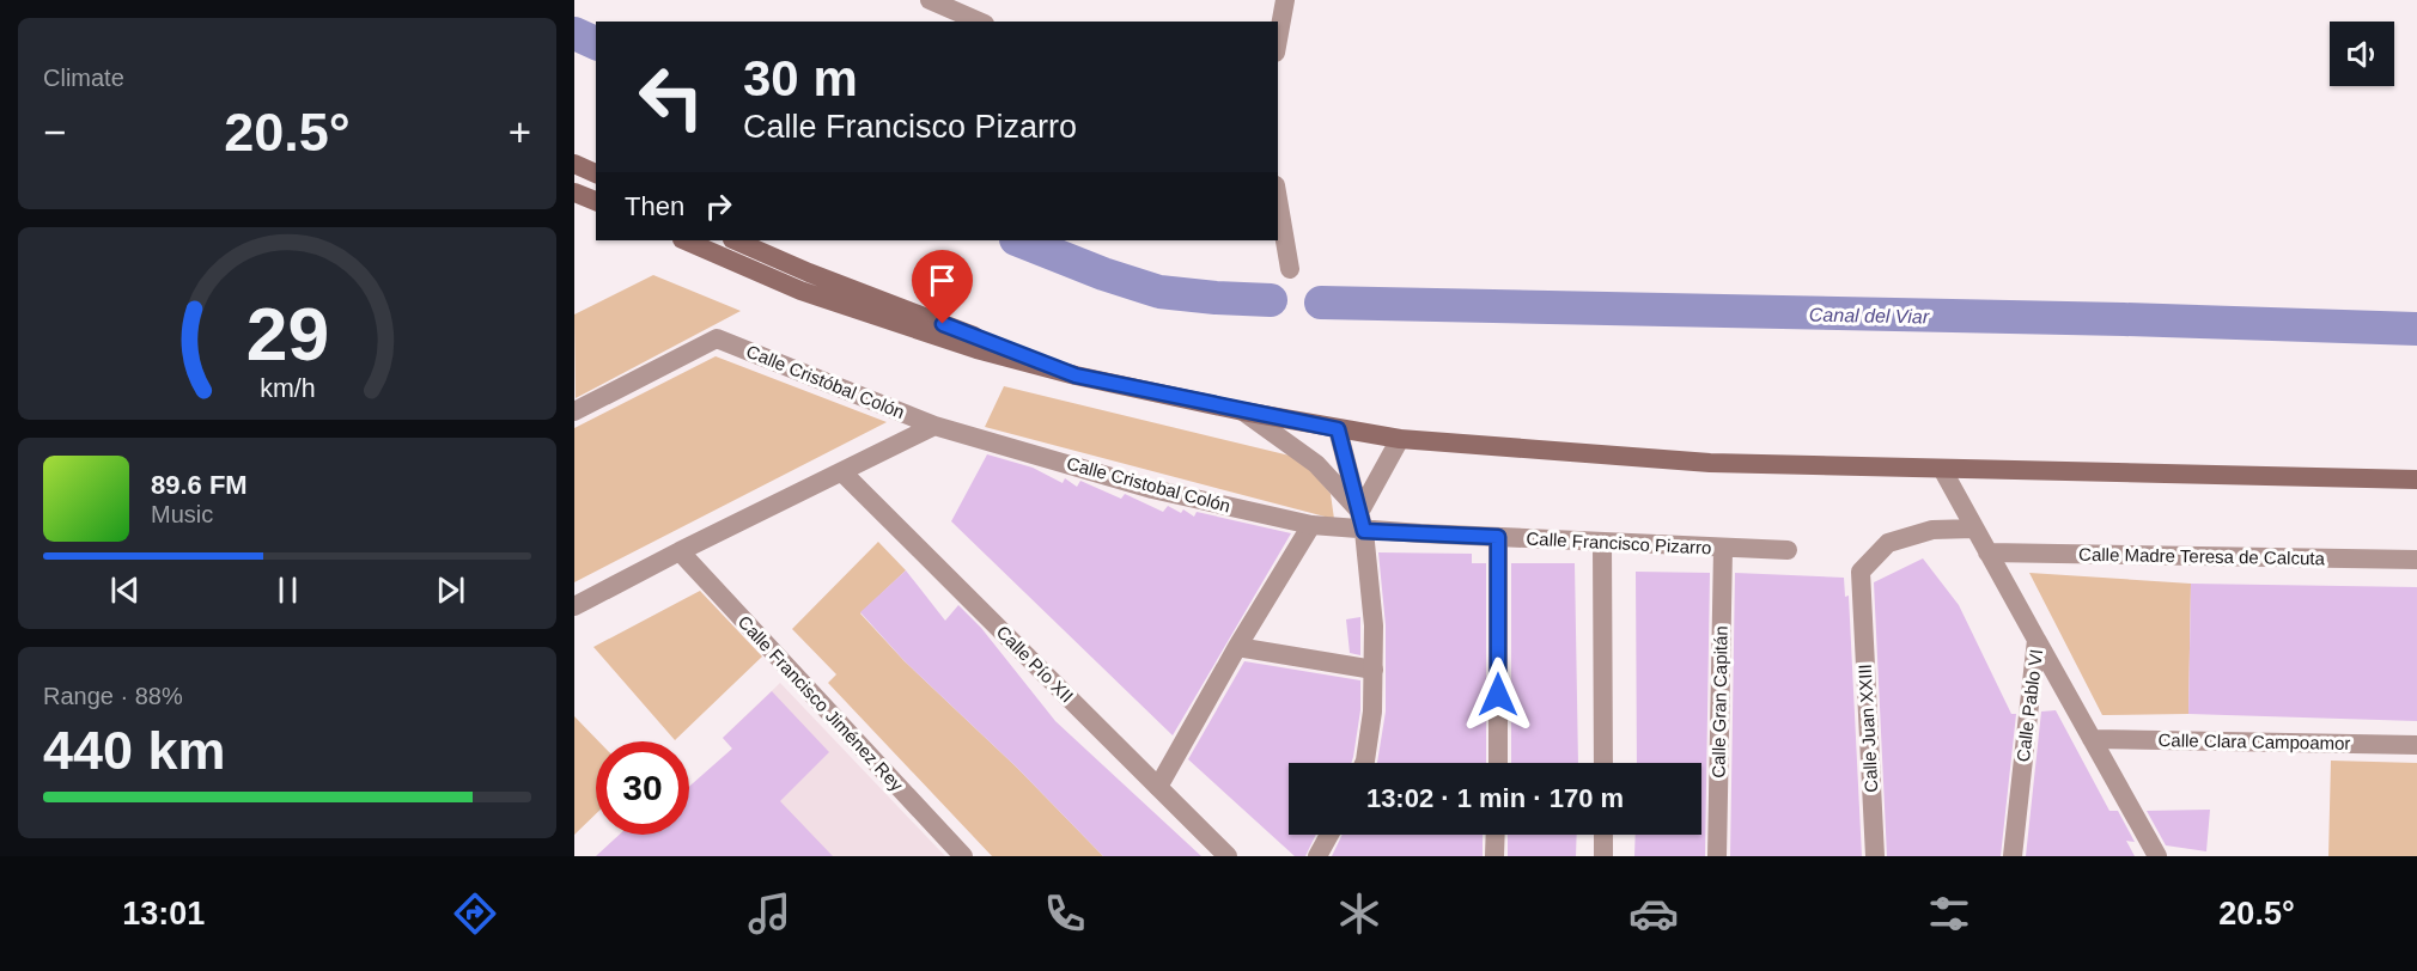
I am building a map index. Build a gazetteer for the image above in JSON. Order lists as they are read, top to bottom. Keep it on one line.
{"streets":{"street":["Calle Cristóbal Colón","Calle Cristobal Colón","Calle Francisco Pizarro","Calle Madre Teresa de Calcuta","Calle Pío XII","Calle Gran Capitán","Calle Francisco Jiménez Rey","Calle Pablo VI","Calle Juan XXIII","Calle Clara Campoamor"]},"crossings":[["Calle Cristóbal Colón","Calle Cristobal Colón"],["Calle Cristobal Colón","Calle Francisco Pizarro"],["Calle Francisco Pizarro","Calle Gran Capitán"],["Calle Madre Teresa de Calcuta","Calle Pablo VI"],["Calle Pablo VI","Calle Juan XXIII"]],"water":["Canal del Viar"],"page":{"tile":["Climate",["Range · 88%","440 km"]],"turn":["30 m","Calle Francisco Pizarro"],"heat":["−","20.5°","+"],"then":"Then","song":["89.6 FM","Music"],"limit":"30","trip":"13:02 · 1 min · 170 m","tabs":["13:01","20.5°"],"gauge":["29","km/h"]}}
